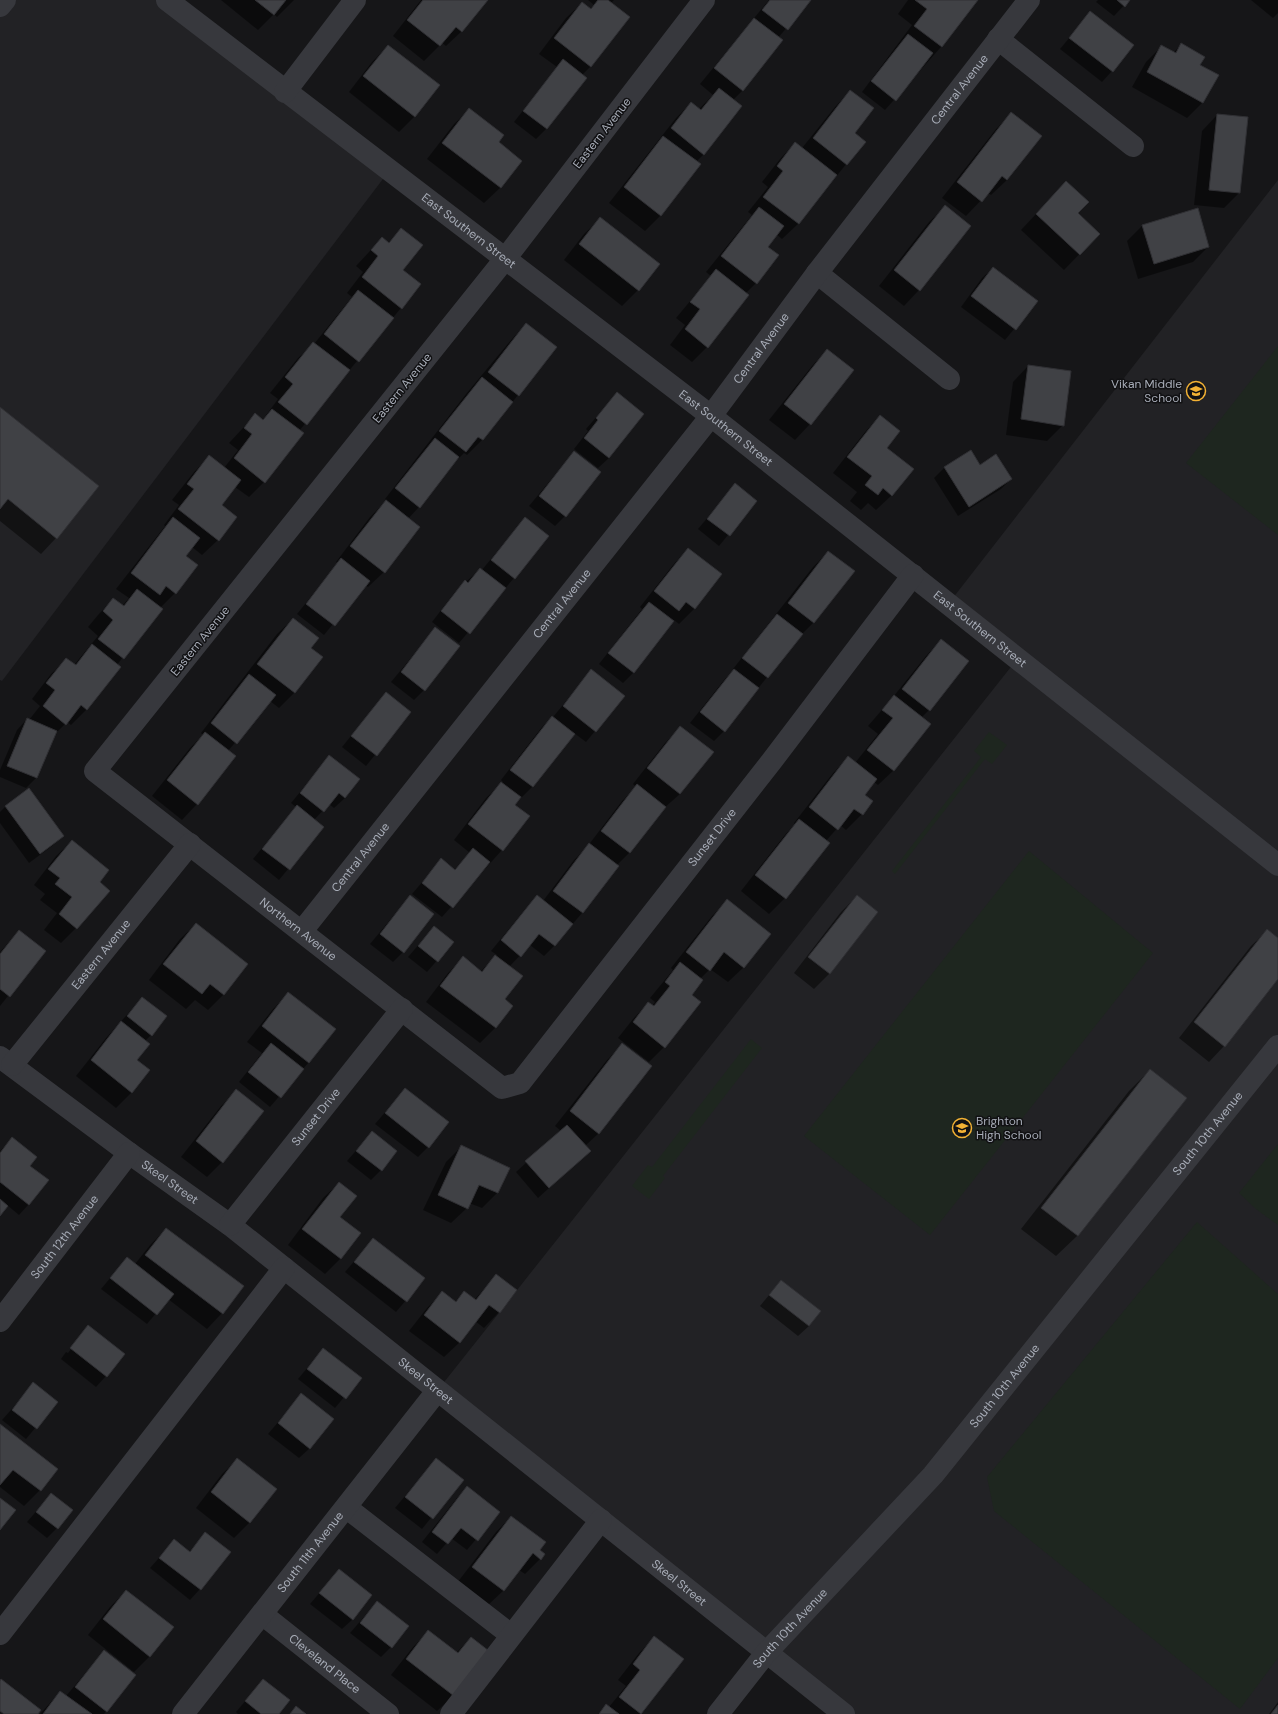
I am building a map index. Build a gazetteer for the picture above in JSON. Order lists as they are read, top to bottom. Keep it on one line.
{"streets":{"street":["Central Avenue","Eastern Avenue","East Southern Street","Sunset Drive","Northern Avenue","South 10th Avenue","Skeel Street","South 12th Avenue","South 11th Avenue","Cleveland Place"]},"crossings":[["Central Avenue","East Southern Street"],["Central Avenue","Northern Avenue"],["Eastern Avenue","East Southern Street"],["Eastern Avenue","Northern Avenue"],["Eastern Avenue","Skeel Street"],["East Southern Street","Sunset Drive"],["Sunset Drive","Northern Avenue"],["Sunset Drive","Skeel Street"],["South 10th Avenue","Skeel Street"],["Skeel Street","South 12th Avenue"],["Skeel Street","South 11th Avenue"],["South 11th Avenue","Cleveland Place"]],"places":{"school or university":["Vikan Middle School","Brighton High School"]}}
